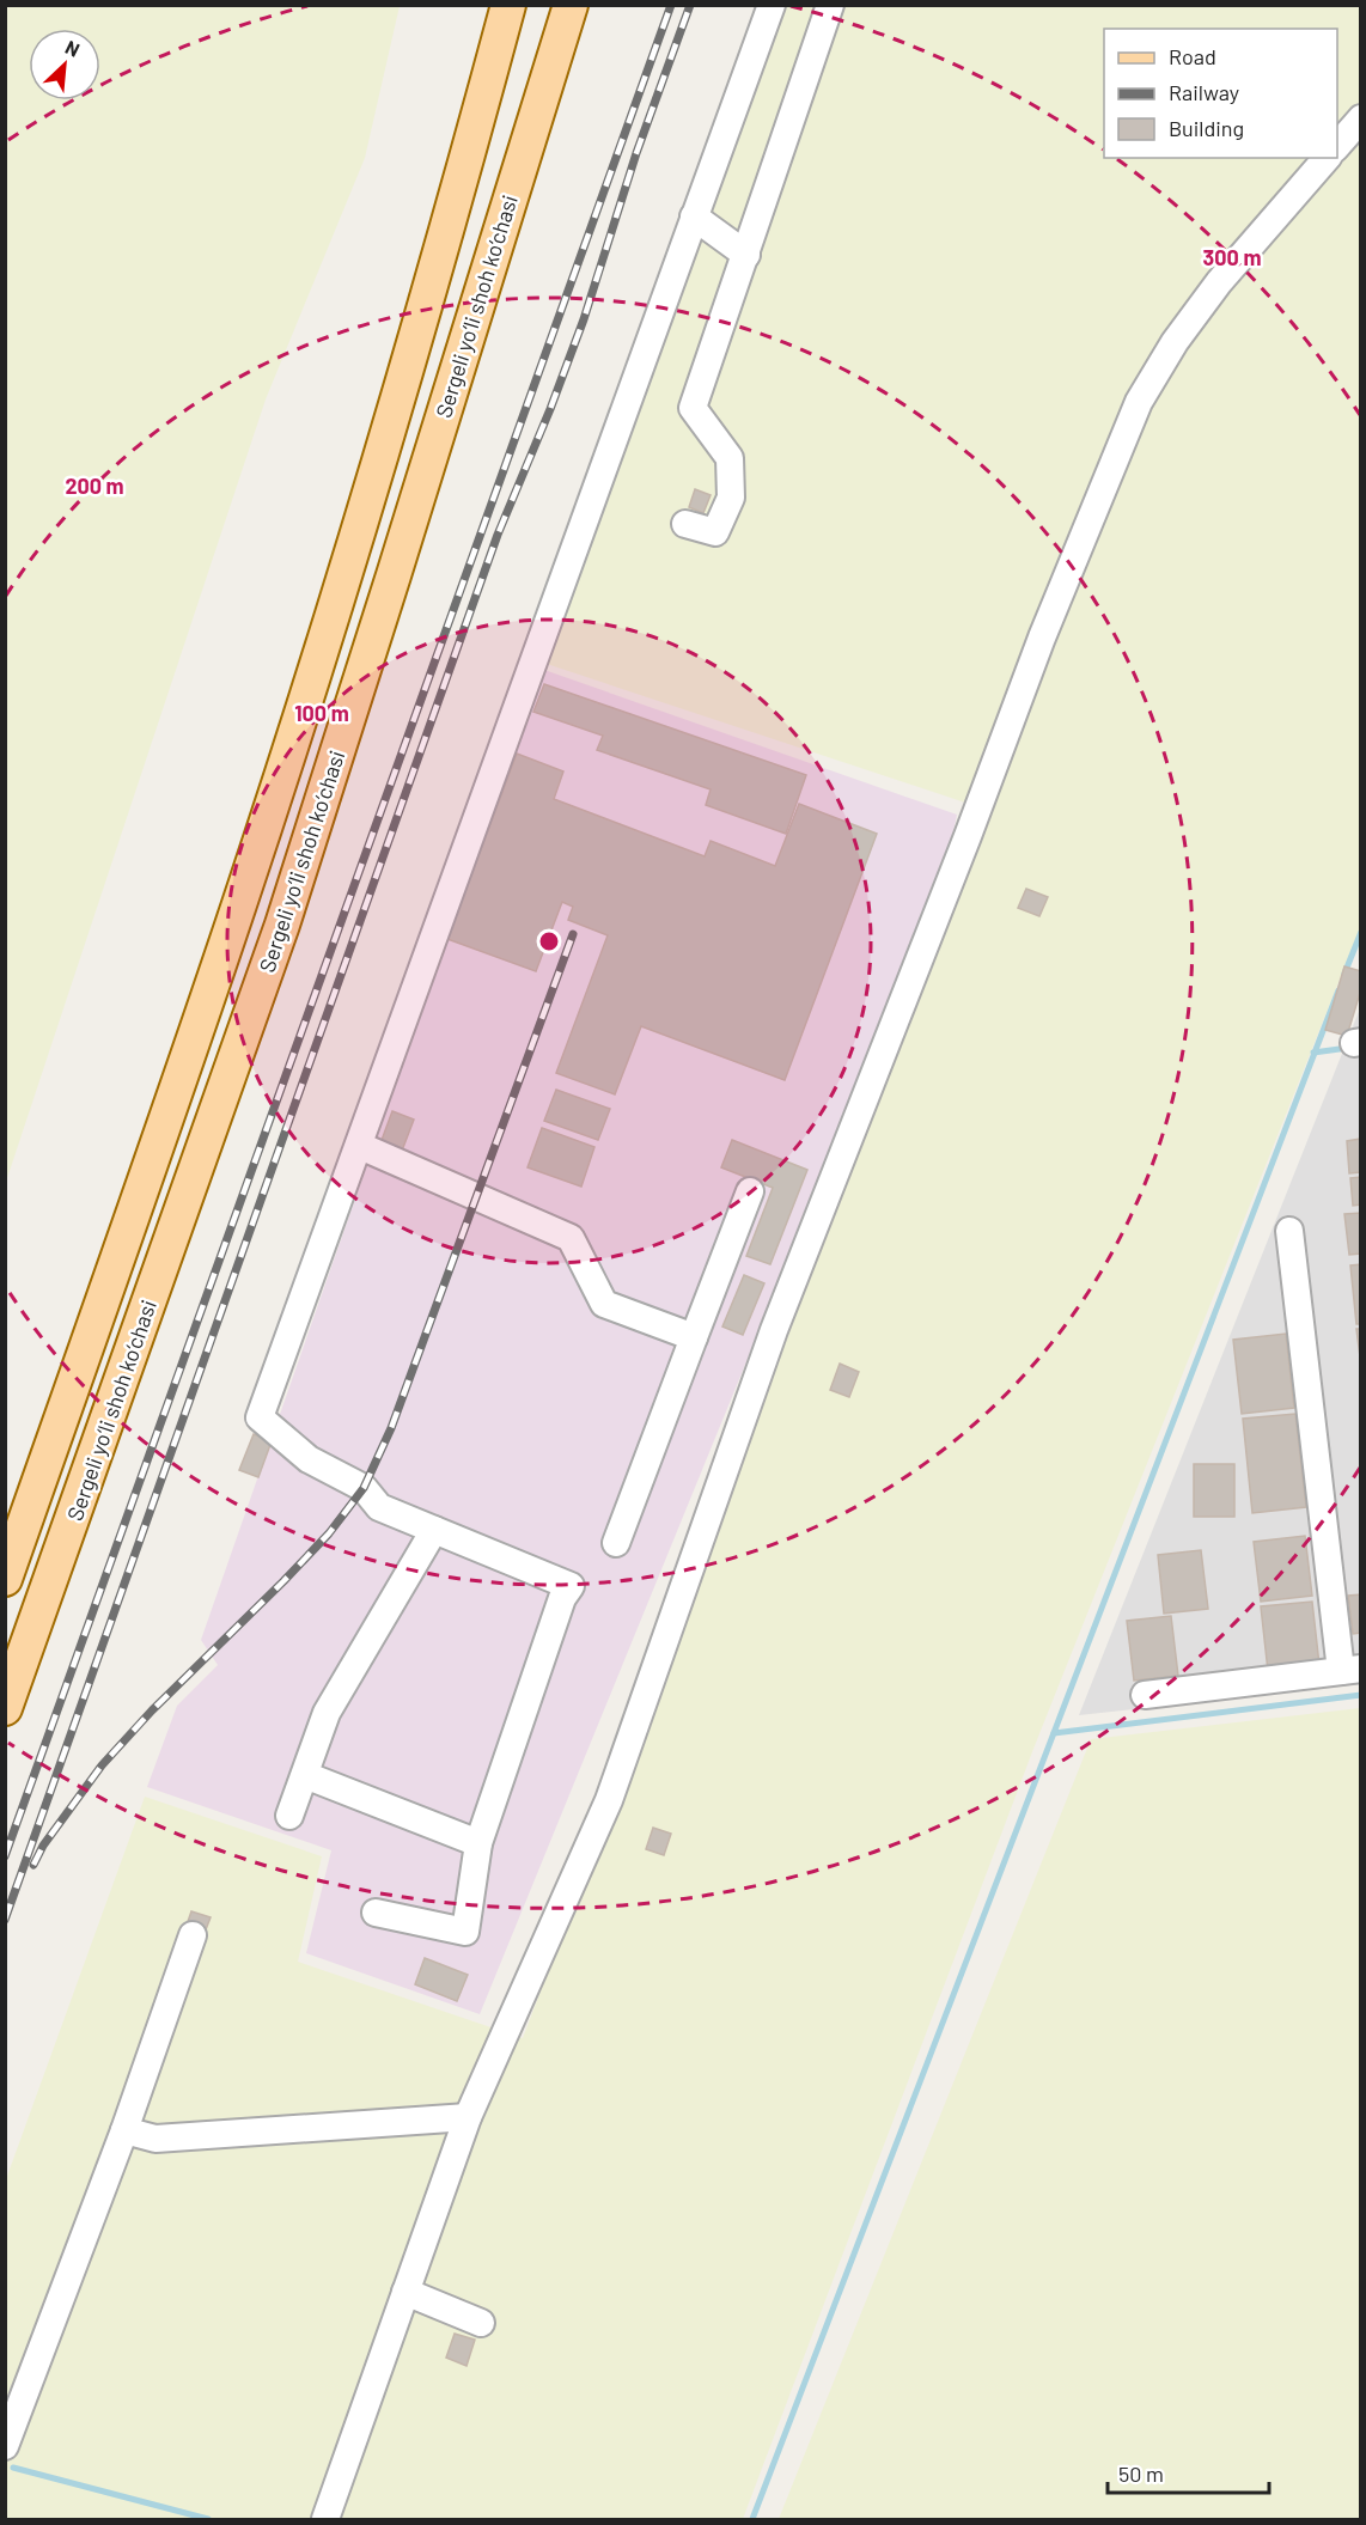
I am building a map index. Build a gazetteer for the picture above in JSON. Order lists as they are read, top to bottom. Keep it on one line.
{"streets":{"main road":["Sergeli yo‘li shoh ko‘chasi"]},"legend":["Road","Railway","Building"],"scale_bar":"50 m","north":"top right","rings":["300 m","200 m","100 m"]}
